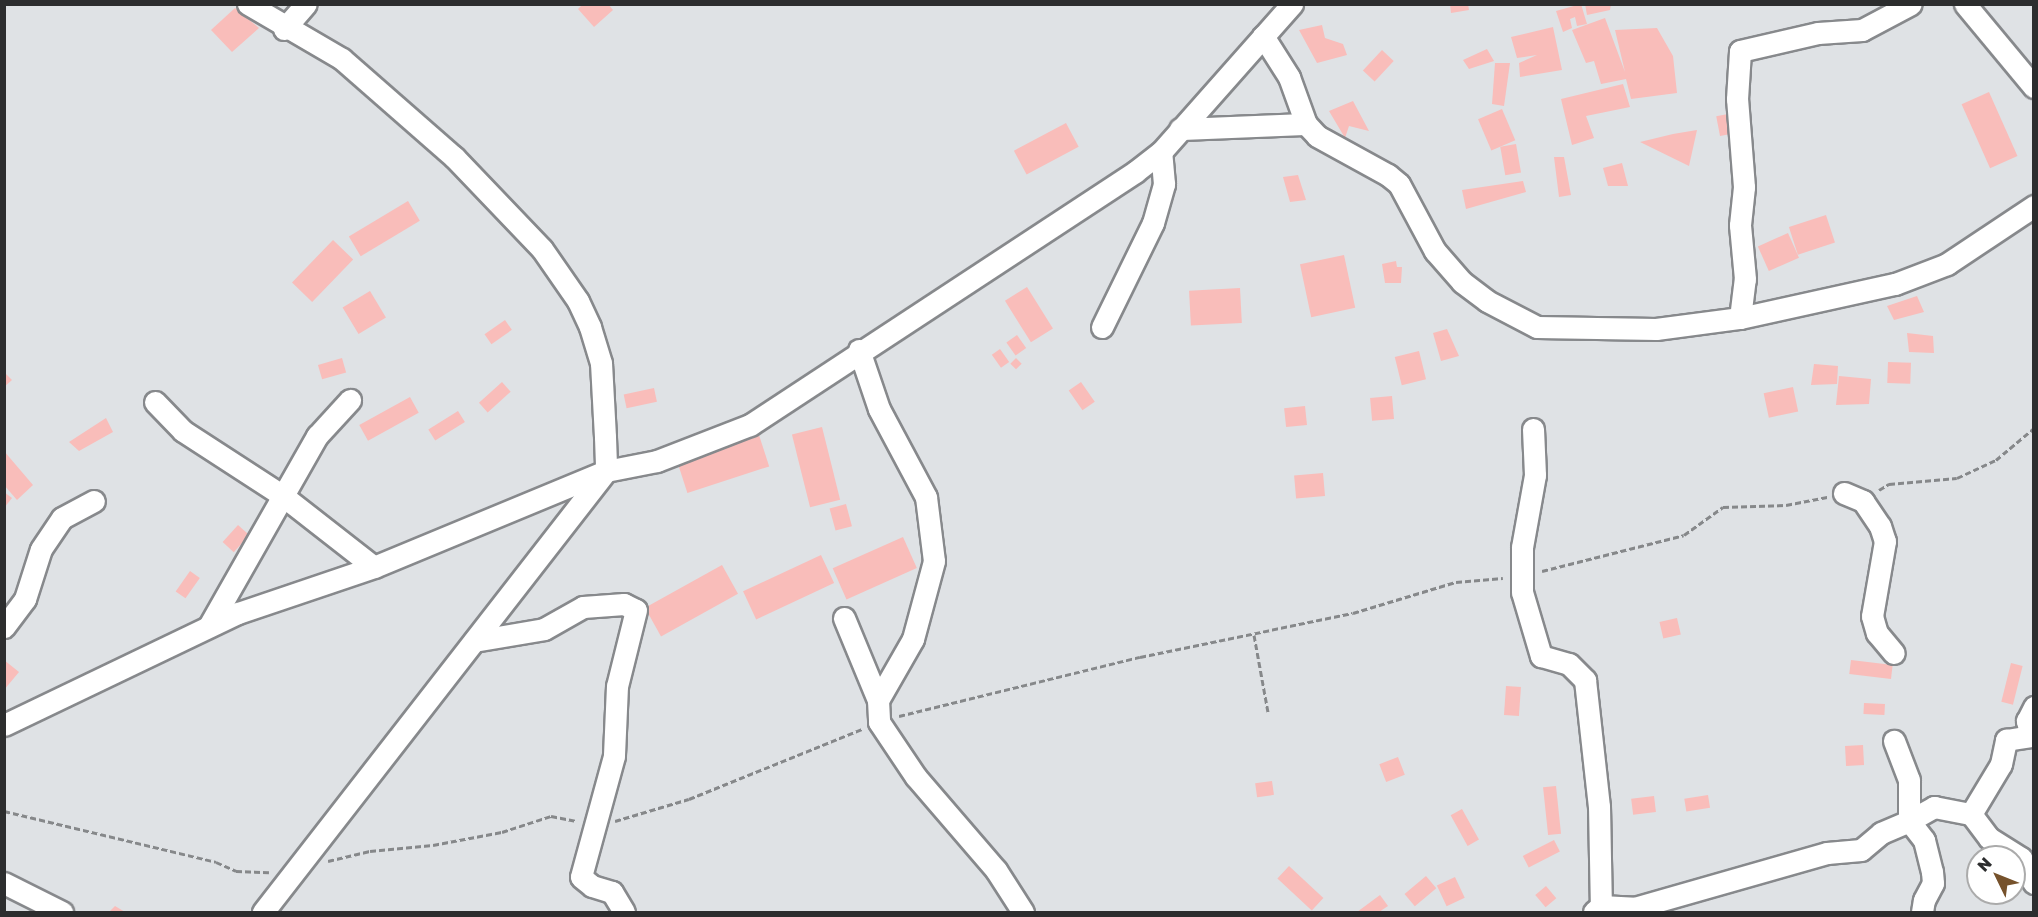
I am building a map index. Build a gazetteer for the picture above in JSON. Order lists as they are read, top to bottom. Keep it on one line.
{"north":"top left"}
